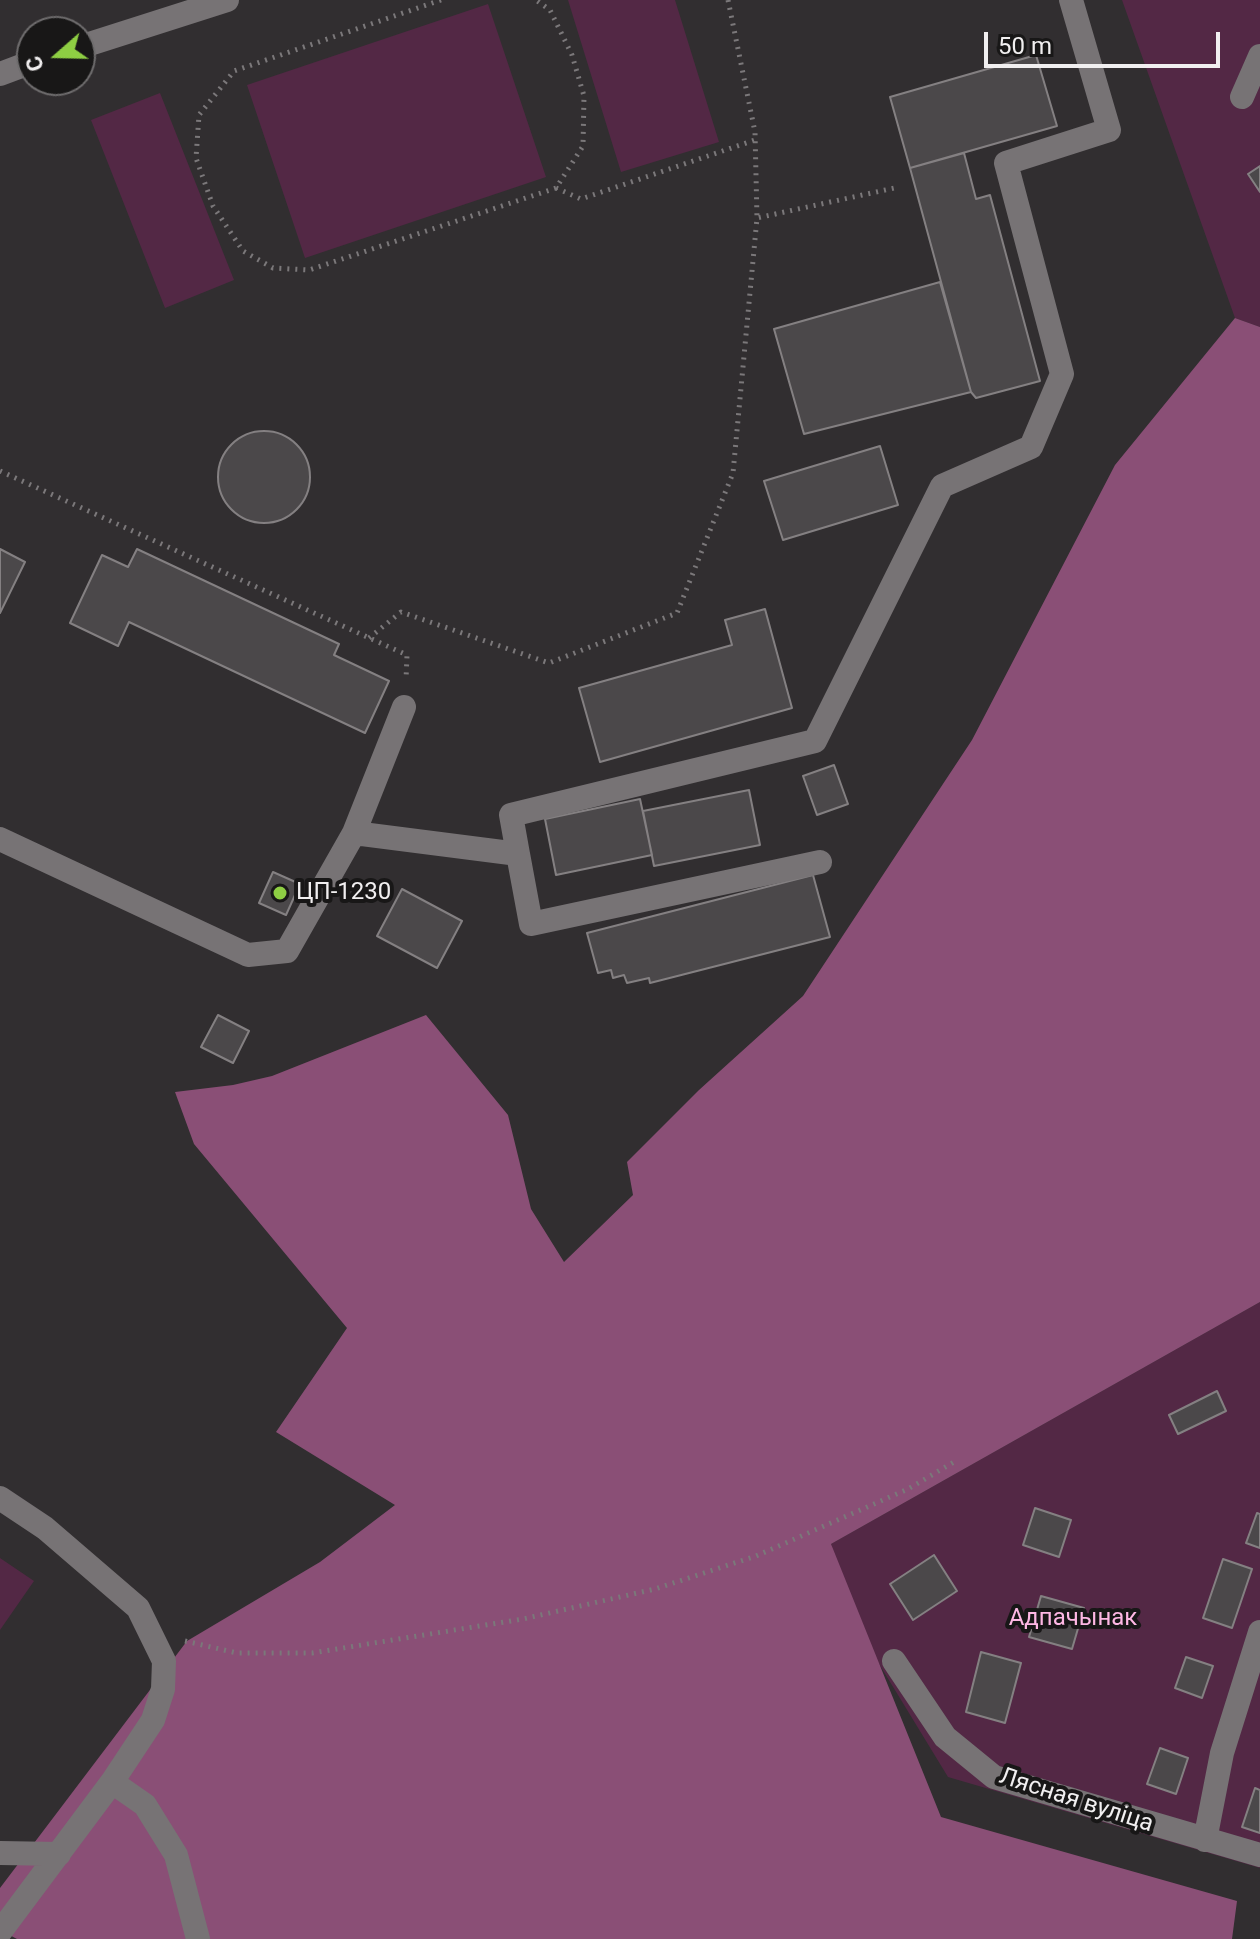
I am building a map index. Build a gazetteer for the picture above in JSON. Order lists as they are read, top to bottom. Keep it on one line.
{"streets":{"street":["Лясная вуліца"]},"parks":["Адпачынак"],"places":["ЦП-1230"],"scale_bar":"50 m","north":"left"}
